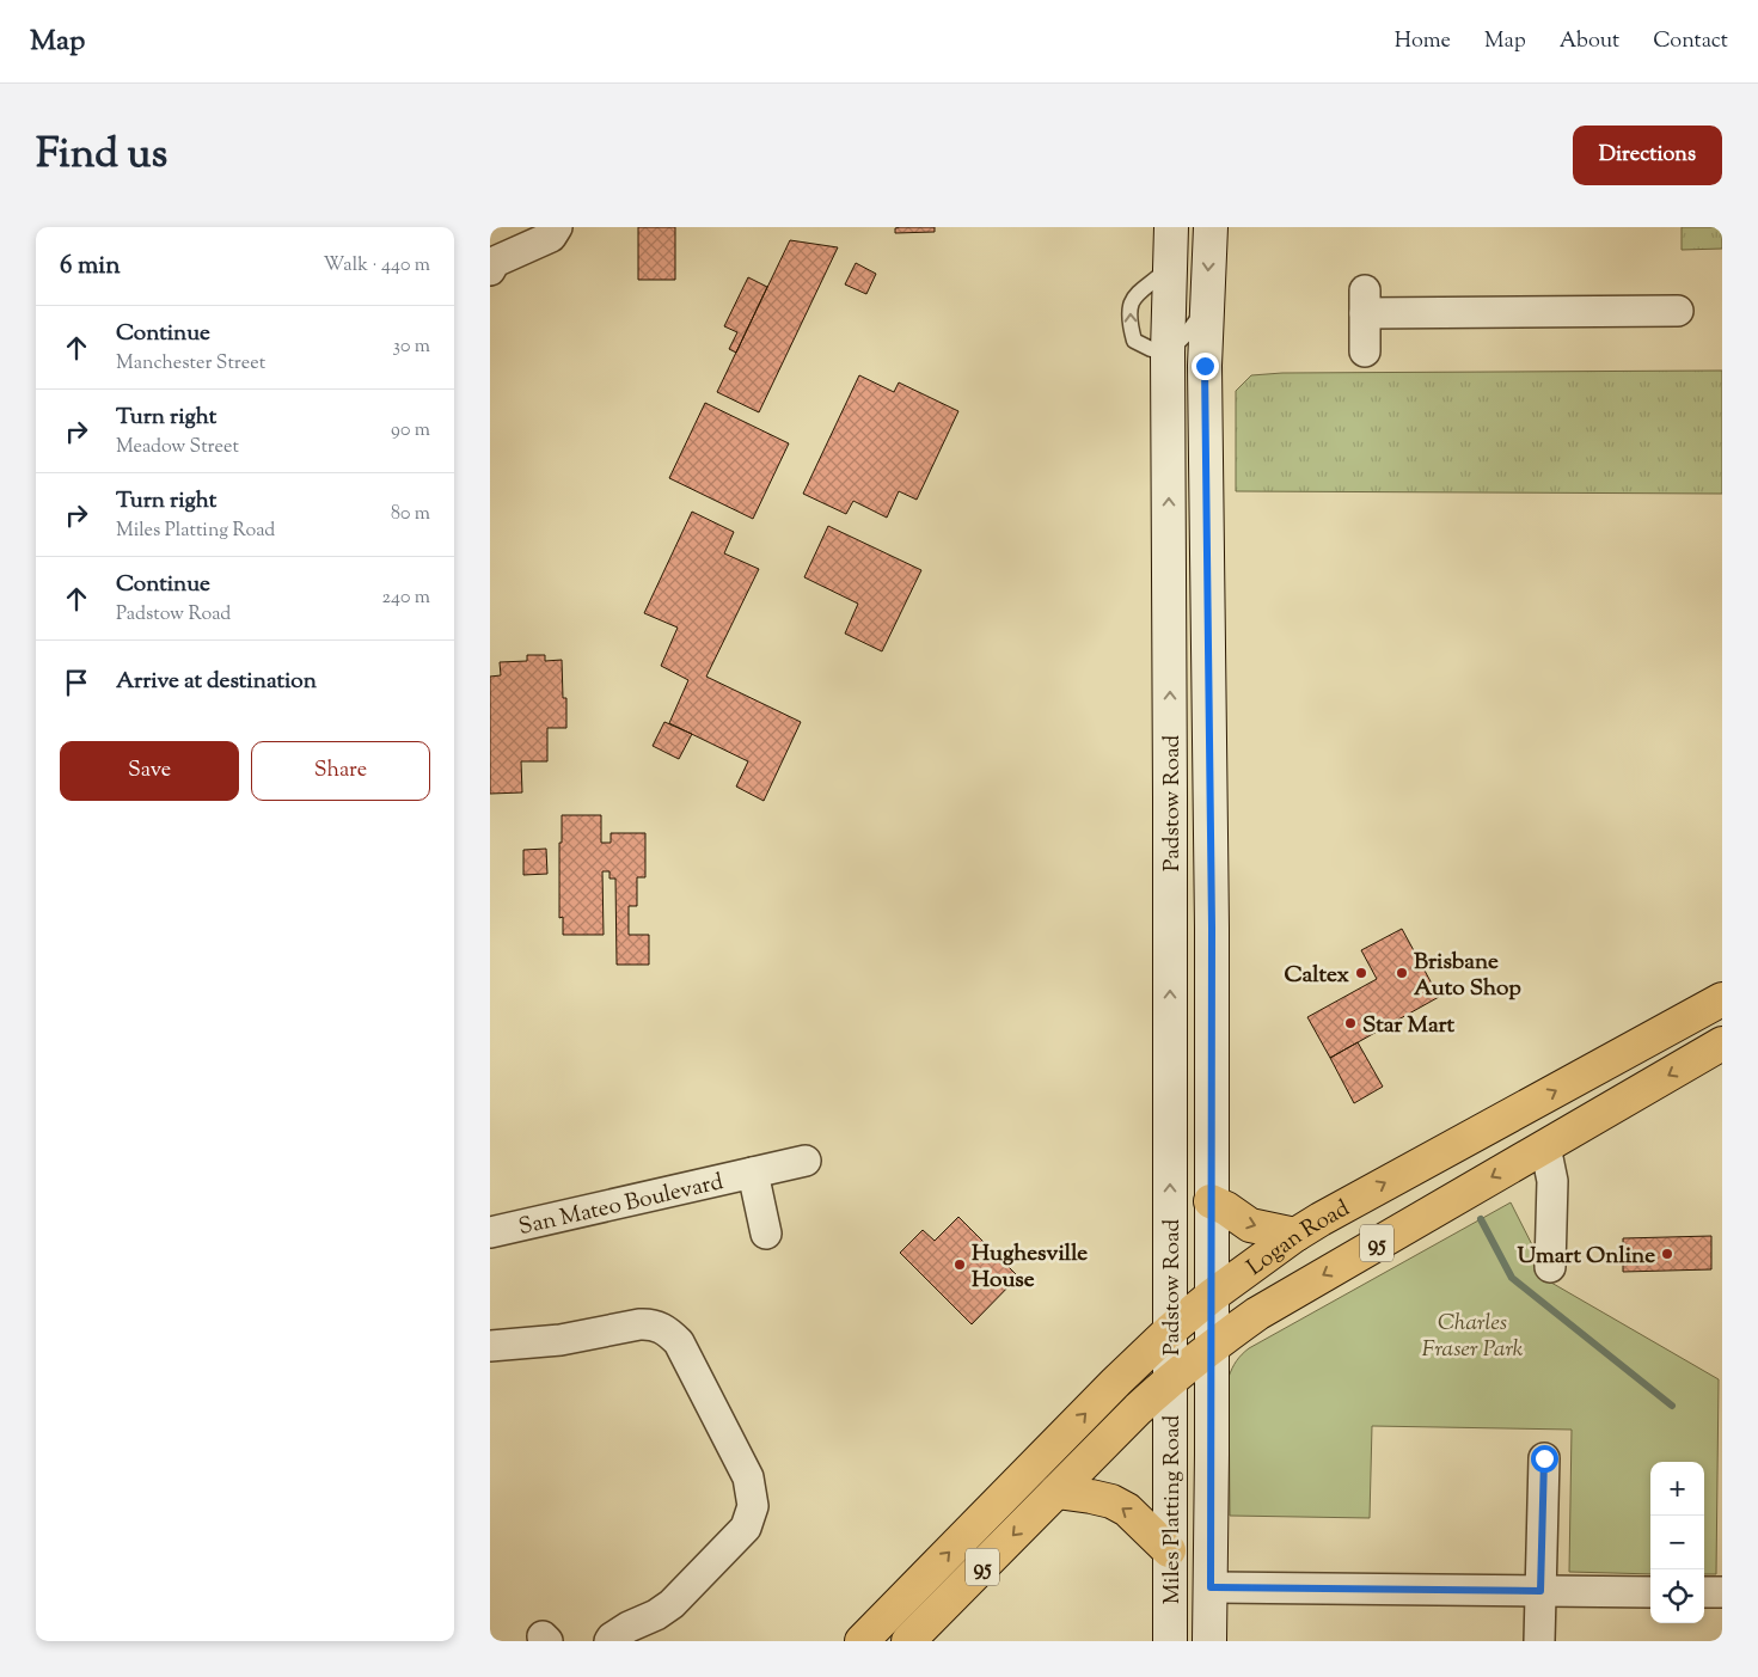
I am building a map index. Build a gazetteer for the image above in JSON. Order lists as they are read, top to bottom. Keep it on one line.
{"streets":{"main road":["Padstow Road","Logan Road","95","Miles Platting Road"],"street":["San Mateo Boulevard"]},"crossings":[["Padstow Road","Logan Road"],["Padstow Road","Miles Platting Road"],["Logan Road","Miles Platting Road"]],"parks":["Charles Fraser Park"],"places":["Caltex","Brisbane Auto Shop","Star Mart","Umart Online","Hughesville House"],"page":{"header":"Map","nav":["Home","Map","About","Contact"],"title":"Find us","buttons":["Directions",["Save","Share"]],"heading":["6 min","Walk · 440 m"],"list":[["Continue","Manchester Street","30 m"],["Turn right","Meadow Street","90 m"],["Turn right","Miles Platting Road","80 m"],["Continue","Padstow Road","240 m"],"Arrive at destination"],"map_buttons":["+","−"]}}
